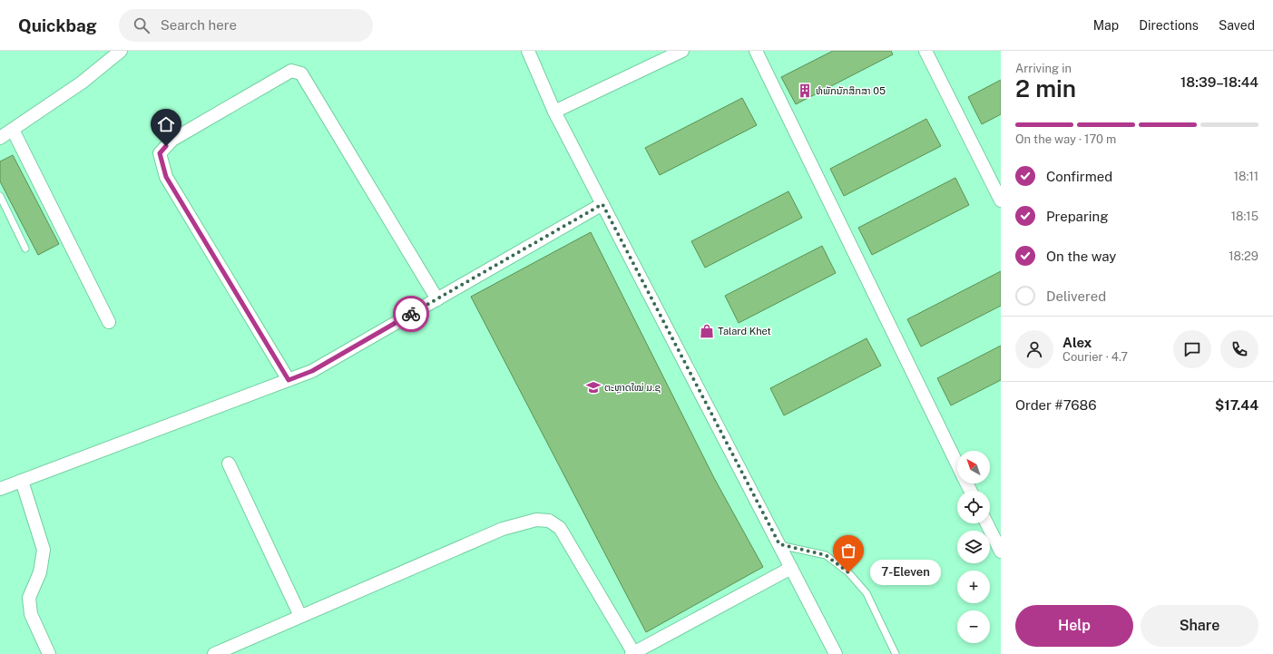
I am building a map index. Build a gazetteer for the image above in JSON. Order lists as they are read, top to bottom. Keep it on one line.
{"places":{"building":["ຫໍພັກນັກສຶກສາ 05"],"shop":["Talard Khet"],"school or university":["ຕະຫຼາດໃໝ່ ມ.ຊ"],"other":["7-Eleven"]},"north":"top left","page":{"header":"Quickbag","search":"Search here","nav":["Map","Directions","Saved"],"heading":["2 min","Arriving in","18:39–18:44"],"panel":["Alex","Courier · 4.7","Order #7686","$17.44"],"bar":"On the way · 170 m","list":[["Confirmed","18:11"],["Preparing","18:15"],["On the way","18:29"],"Delivered"],"map_buttons":["+","−"],"bubble":"7-Eleven","buttons":["Help","Share"]}}
